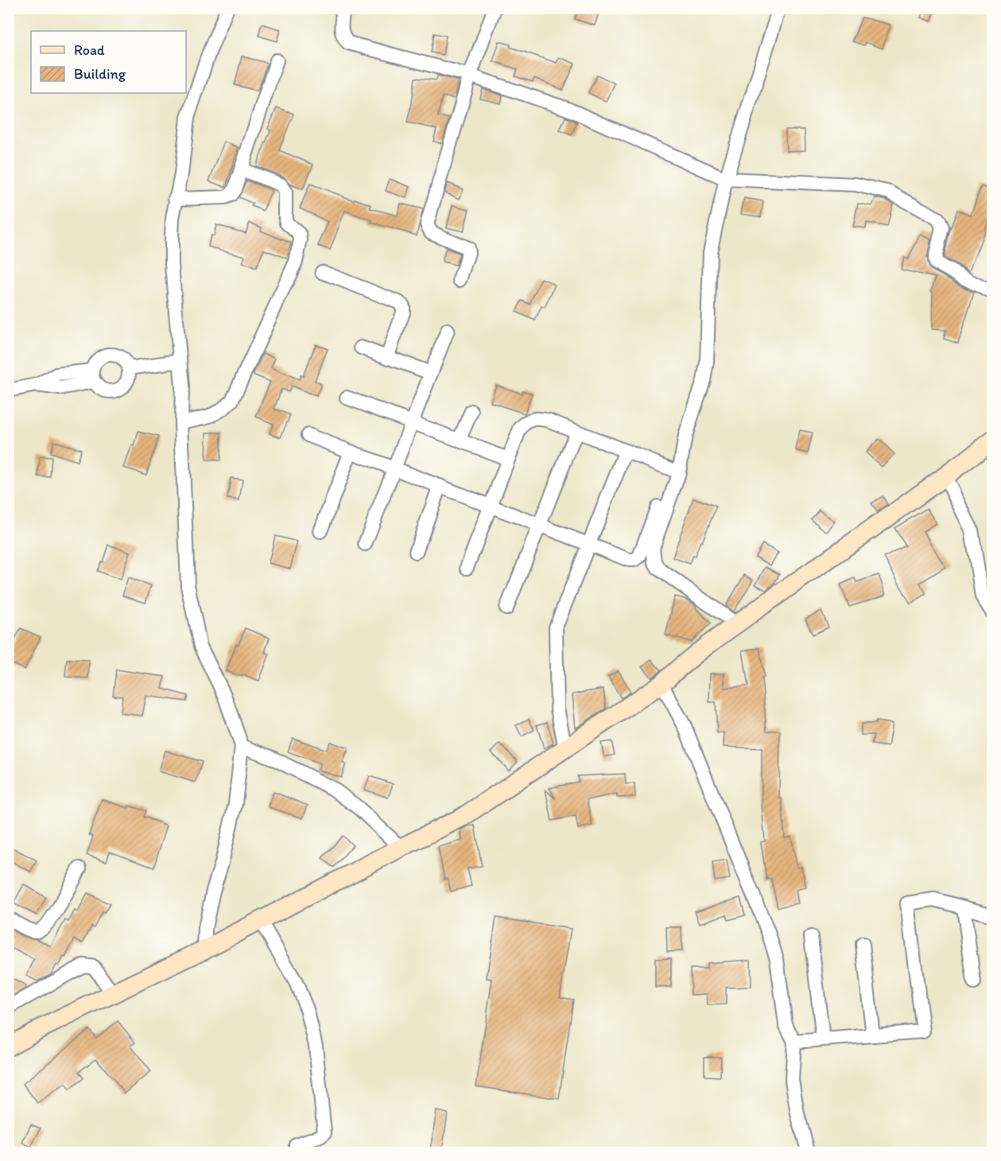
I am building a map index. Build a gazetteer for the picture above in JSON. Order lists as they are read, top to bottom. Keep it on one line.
{"legend":["Road","Building"]}
